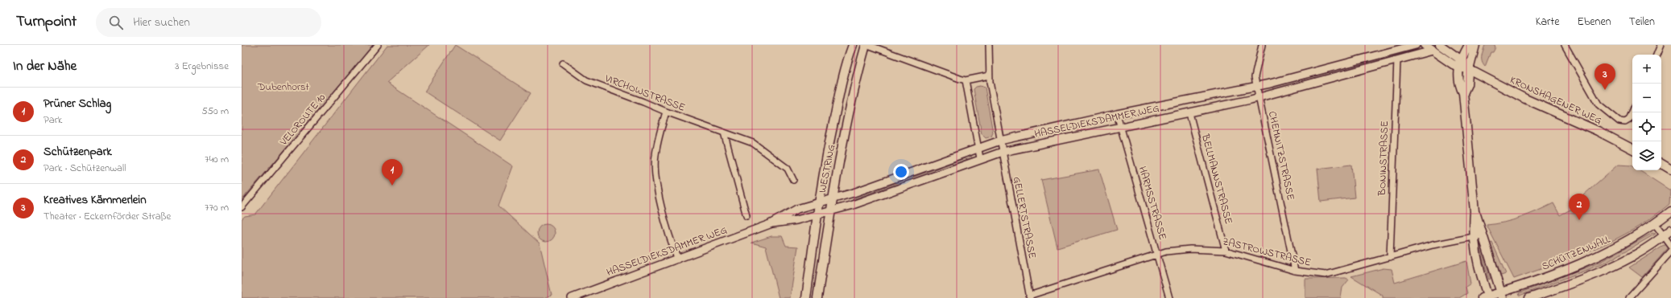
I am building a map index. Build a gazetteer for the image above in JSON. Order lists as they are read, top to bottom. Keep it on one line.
{"streets":{"main road":["KRONSHAGENER WEG","WESTRING","SCHÜTZENWALL"],"street":["VIRCHOWSTRASSE","VELOROUTE 10","HASSELDIEKSDAMMER WEG","CHEMNITZSTRASSE","BONINSTRASSE","BELLMANNSTRASSE","HARMSSTRASSE","GELLERTSTRASSE","ZASTROWSTRASSE"]},"crossings":[["KRONSHAGENER WEG","HASSELDIEKSDAMMER WEG"],["HASSELDIEKSDAMMER WEG","CHEMNITZSTRASSE"],["HASSELDIEKSDAMMER WEG","BONINSTRASSE"],["HASSELDIEKSDAMMER WEG","WESTRING"],["HASSELDIEKSDAMMER WEG","BELLMANNSTRASSE"],["HASSELDIEKSDAMMER WEG","HARMSSTRASSE"],["HASSELDIEKSDAMMER WEG","GELLERTSTRASSE"],["CHEMNITZSTRASSE","ZASTROWSTRASSE"],["BONINSTRASSE","ZASTROWSTRASSE"],["BELLMANNSTRASSE","ZASTROWSTRASSE"],["HARMSSTRASSE","ZASTROWSTRASSE"],["GELLERTSTRASSE","ZASTROWSTRASSE"]],"parks":["Dubenhorst"],"page":{"header":"Turnpoint","search":"Hier suchen","nav":["Karte","Ebenen","Teilen"],"heading":["In der Nähe","3 Ergebnisse"],"map_buttons":["+","−"],"pins":["3","1","2"],"list":[{"mark":"1","name":"Prüner Schlag","note":"Park","value":"550 m"},{"mark":"2","name":"Schützenpark","note":"Park · Schützenwall","value":"740 m"},{"mark":"3","name":"Kreatives Kämmerlein","note":"Theater · Eckernförder Straße","value":"770 m"}]}}
